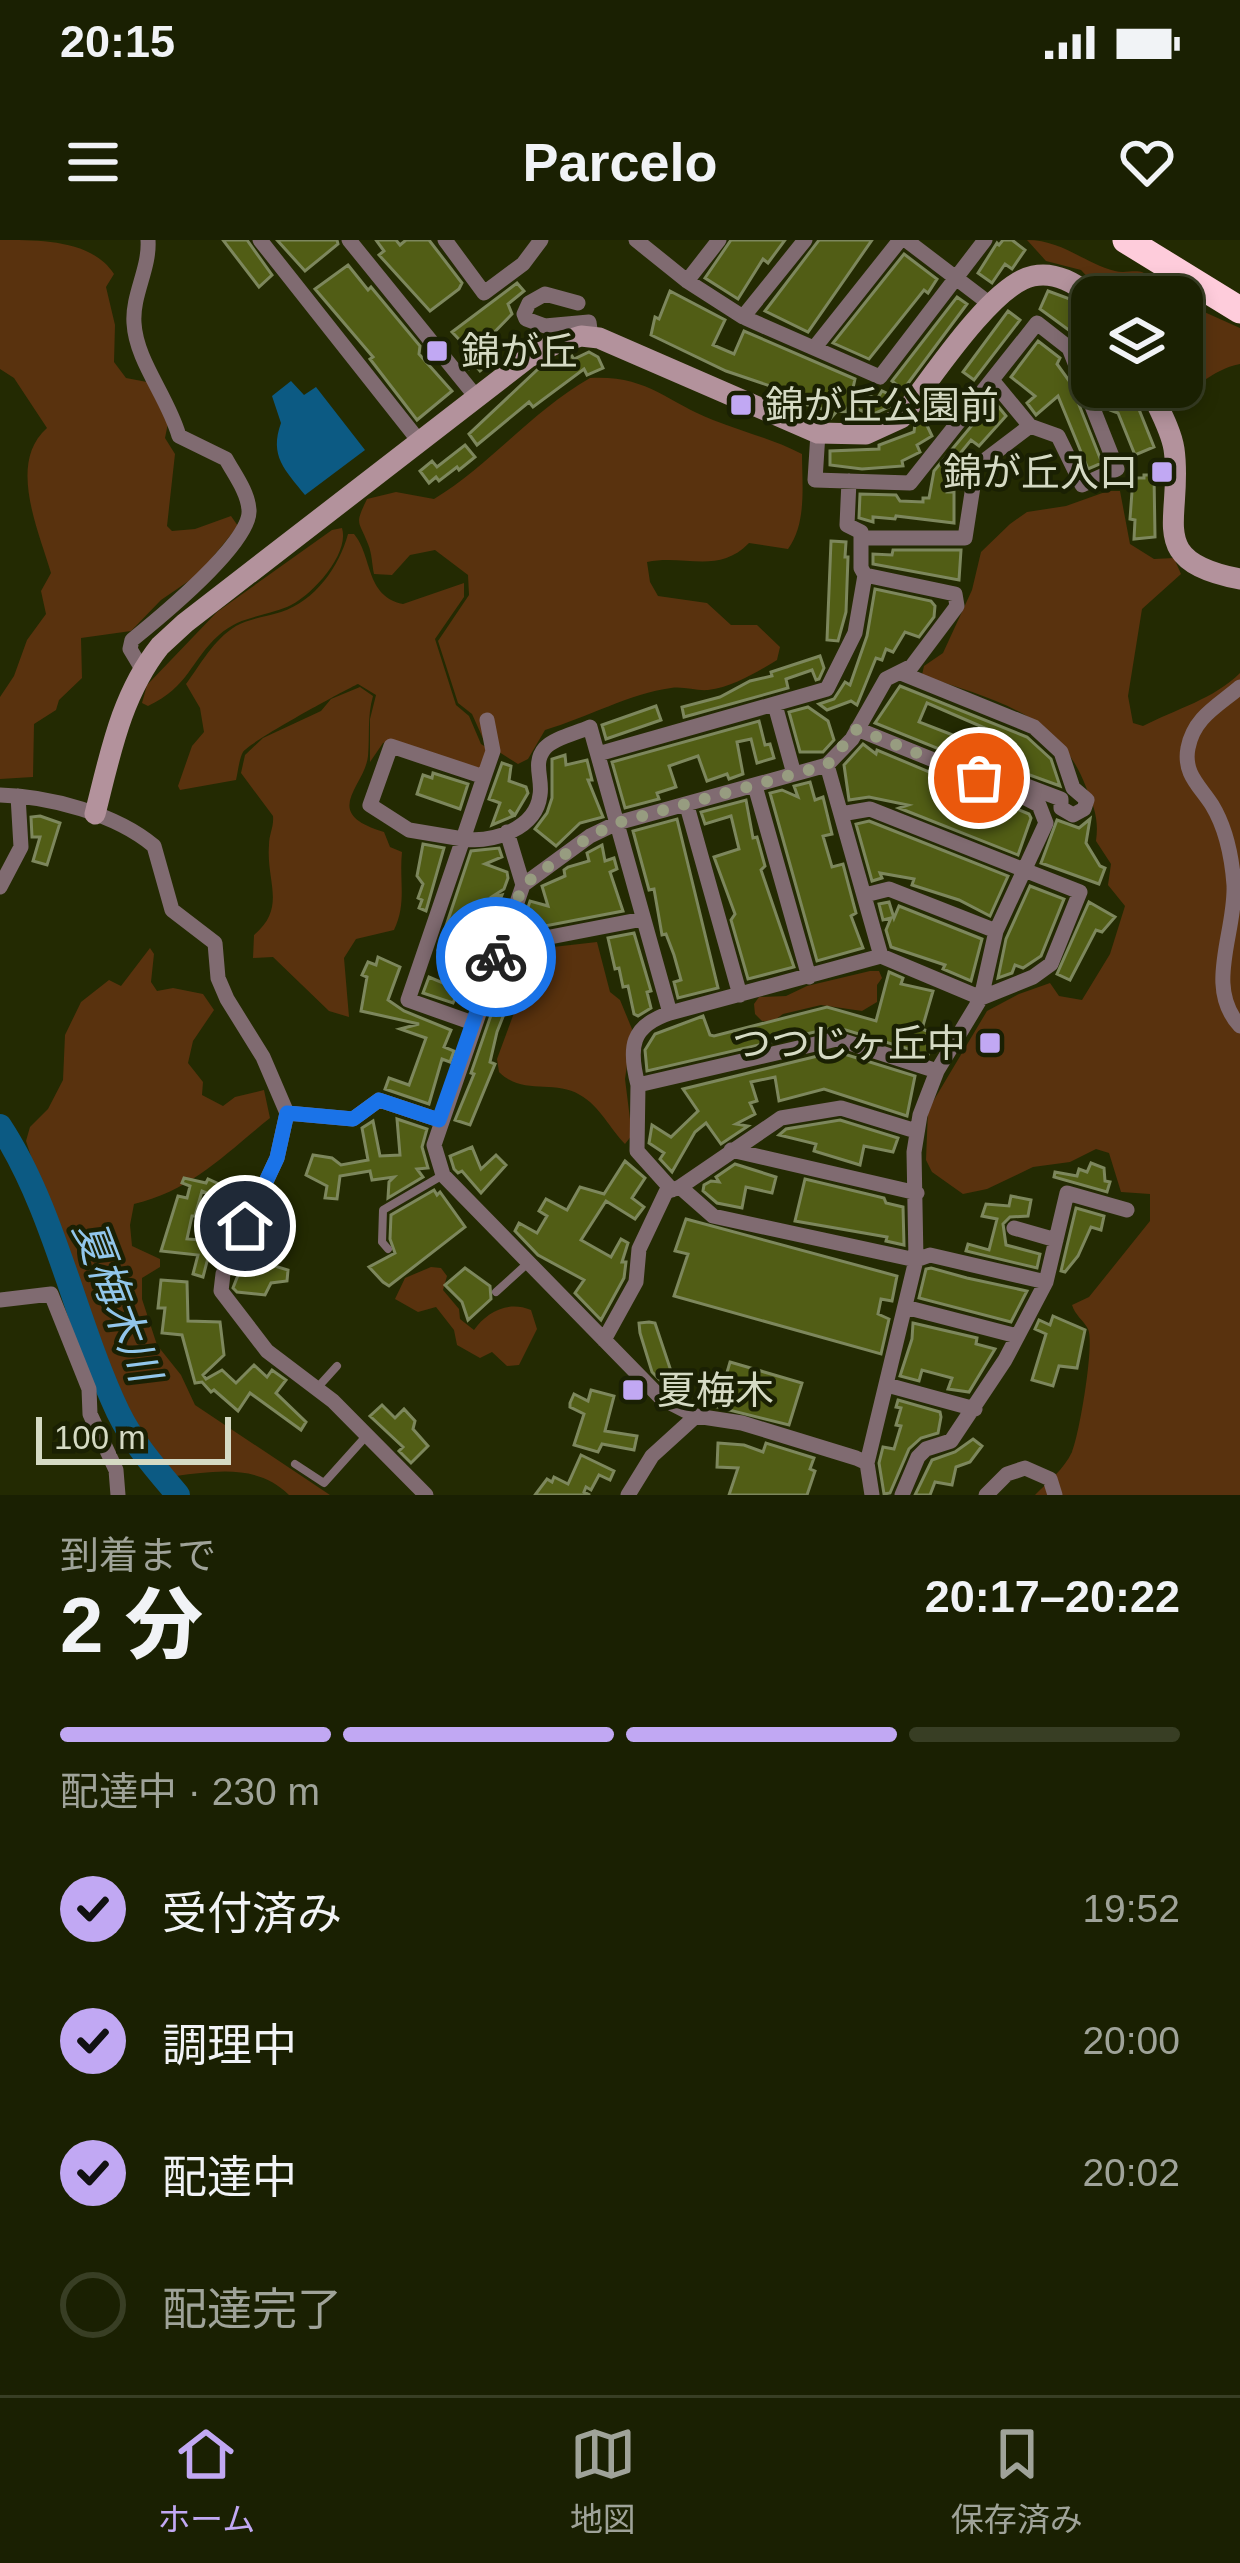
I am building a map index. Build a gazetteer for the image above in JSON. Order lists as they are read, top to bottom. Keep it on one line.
{"water":["夏梅木川"],"places":{"transit":["錦が丘","錦が丘公園前","錦が丘入口","つつじヶ丘中","夏梅木"]},"scale_bar":"100 m","page":{"status":"20:15","header":"Parcelo","scale":"100 m","heading":["2 分","到着まで","20:17–20:22"],"bar":"配達中 · 230 m","list":[["受付済み","19:52"],["調理中","20:00"],["配達中","20:02"],"配達完了"],"tabs":["ホーム","地図","保存済み"]}}
